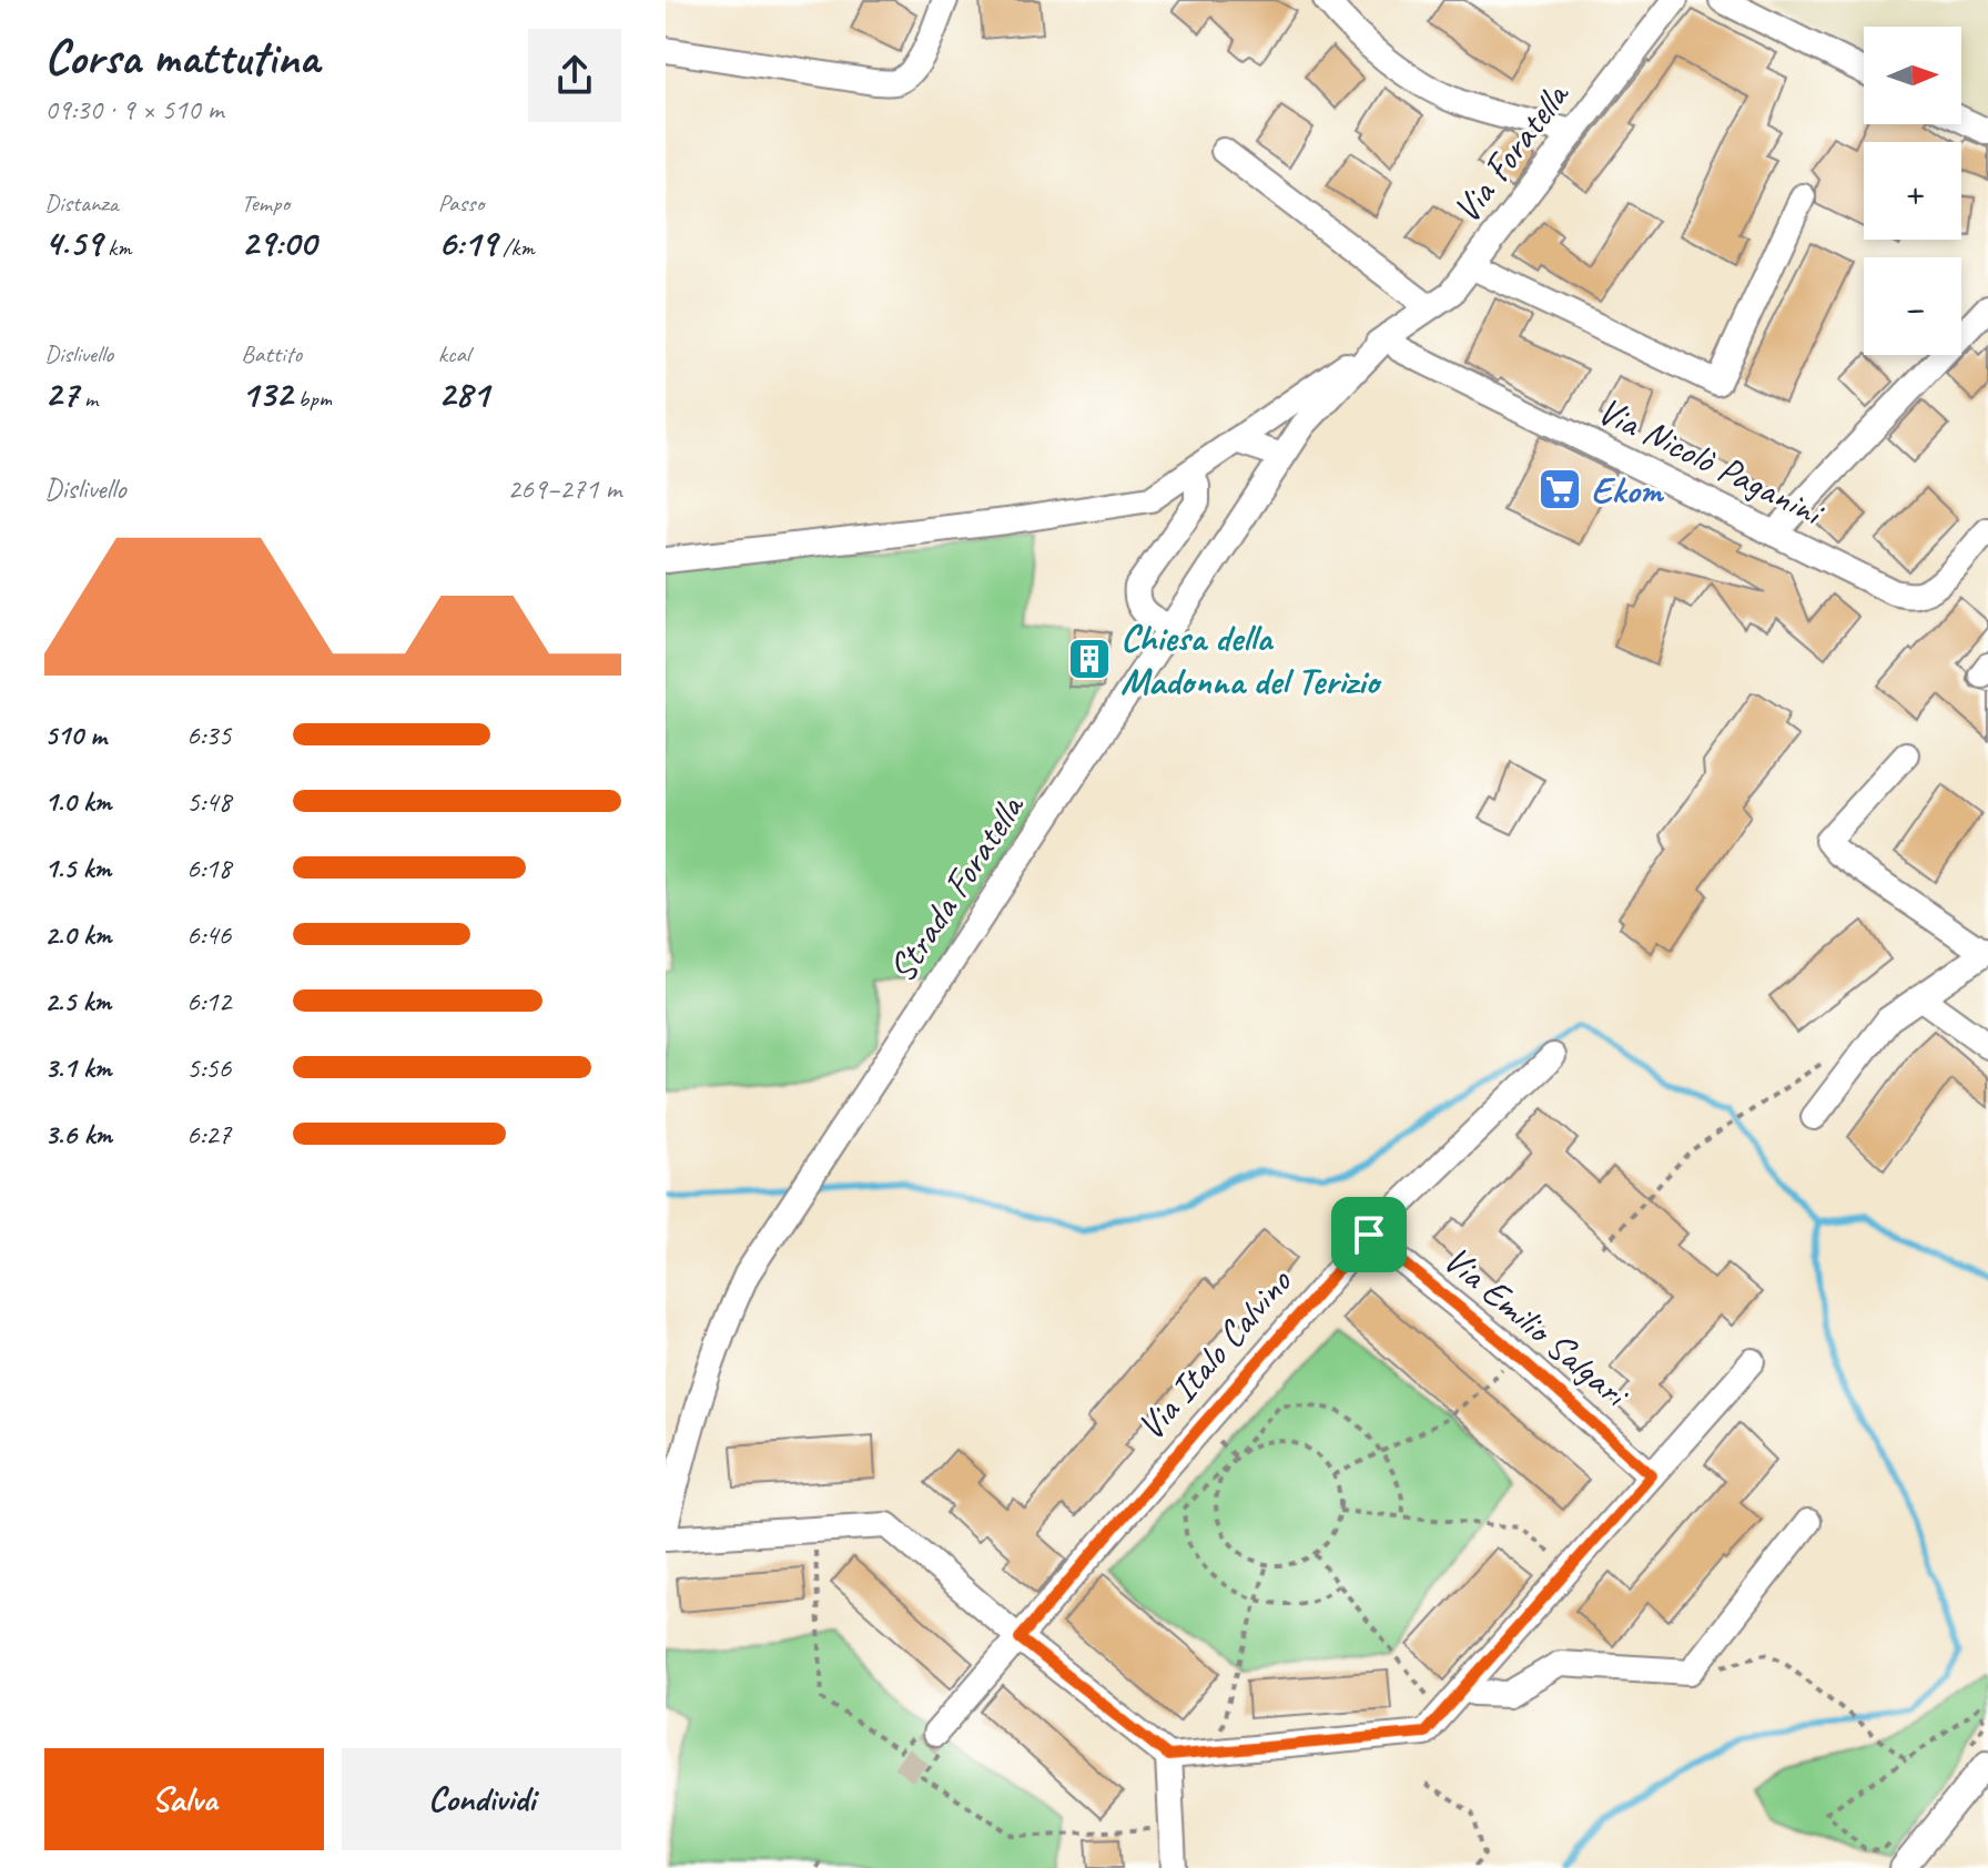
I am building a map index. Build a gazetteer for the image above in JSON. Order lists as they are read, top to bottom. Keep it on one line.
{"streets":{"street":["Via Foratella","Via Nicolò Paganini","Strada Foratella","Via Emilio Salgari","Via Italo Calvino"]},"crossings":[["Via Foratella","Via Nicolò Paganini"],["Via Foratella","Strada Foratella"],["Via Nicolò Paganini","Strada Foratella"],["Via Emilio Salgari","Via Italo Calvino"]],"places":{"supermarket":["Ekom"],"building":["Chiesa della Madonna del Terizio"]},"north":"right","page":{"heading":["Corsa mattutina","09:30 · 9 × 510 m"],"map_buttons":["+","−"],"stats":[["Distanza","4.59 km"],["Tempo","29:00"],["Passo","6:19 /km"],["Dislivello","27 m"],["Battito","132 bpm"],["kcal","281"]],"chart":["Dislivello","269–271 m"],"list":[{"name":"510 m","note":"6:35"},{"name":"1.0 km","note":"5:48"},{"name":"1.5 km","note":"6:18"},{"name":"2.0 km","note":"6:46"},{"name":"2.5 km","note":"6:12"},{"name":"3.1 km","note":"5:56"},{"name":"3.6 km","note":"6:27"}],"buttons":["Salva","Condividi"]}}
